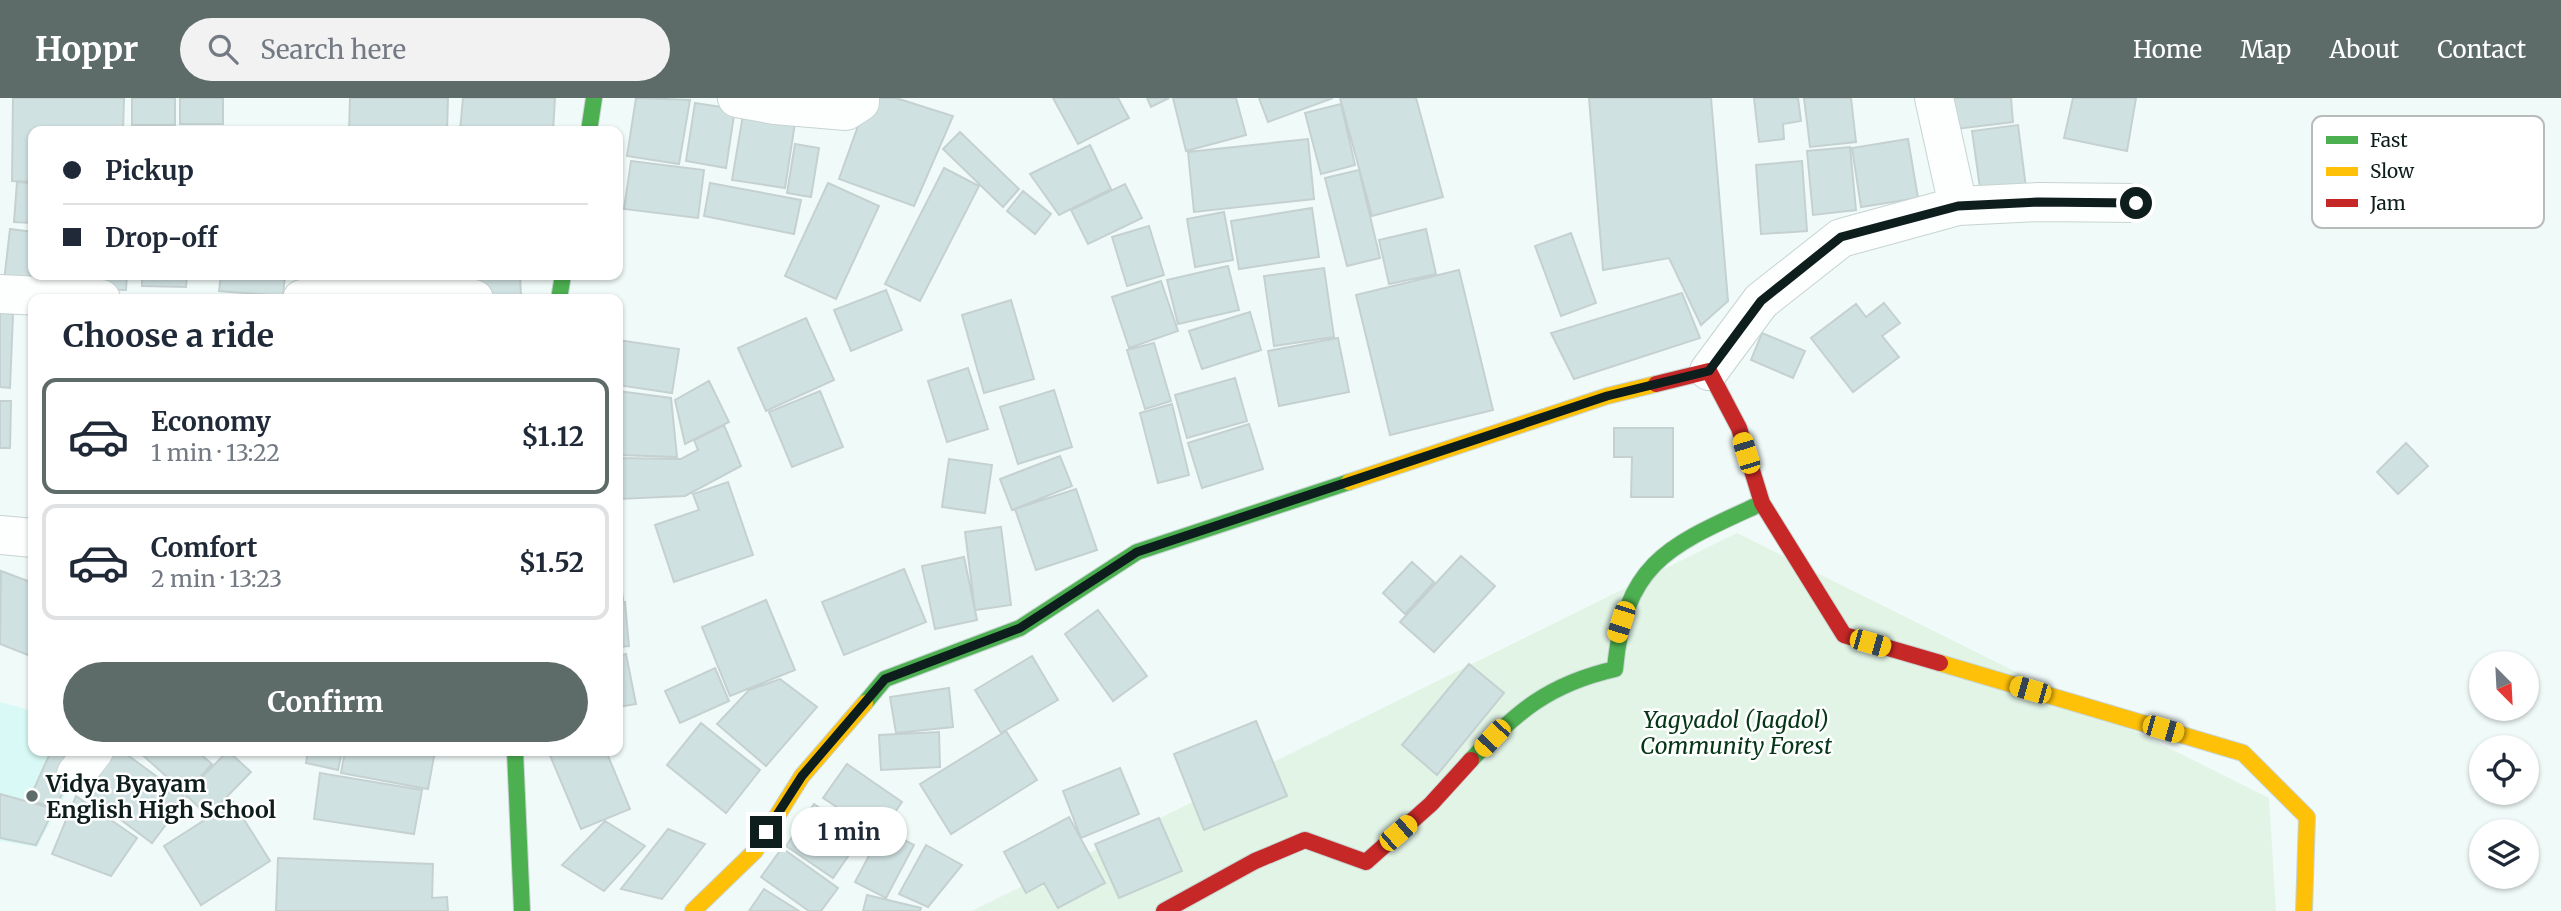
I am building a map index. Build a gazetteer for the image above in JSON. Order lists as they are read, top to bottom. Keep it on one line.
{"parks":["Yagyadol (Jagdol) Community Forest"],"places":["Vidya Byayam English High School"],"legend":["Fast","Slow","Jam"],"north":"bottom right","page":{"header":"Hoppr","search":"Search here","nav":["Home","Map","About","Contact"],"banner":["Pickup","Drop-off"],"heading":"Choose a ride","list":[{"name":"Economy","note":"1 min · 13:22","value":"$1.12"},{"name":"Comfort","note":"2 min · 13:23","value":"$1.52"}],"buttons":"Confirm","bubble":"1 min"}}
